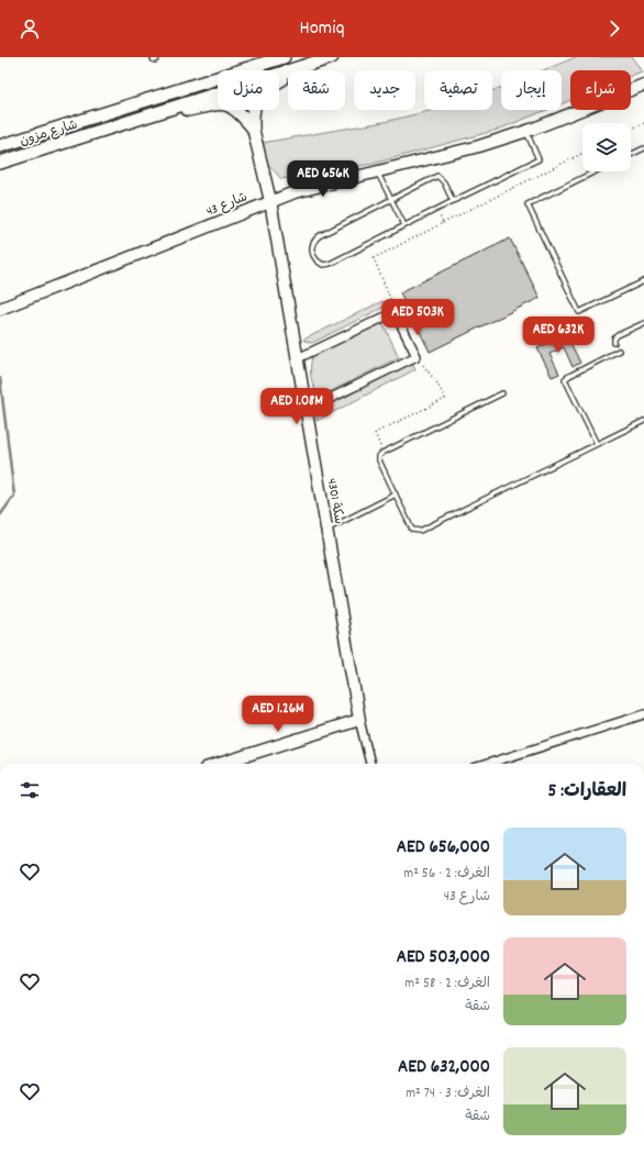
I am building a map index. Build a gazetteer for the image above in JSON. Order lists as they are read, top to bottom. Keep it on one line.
{"streets":{"main road":["شارع مزون"],"street":["شارع 43","سكة 4301"]},"crossings":[["شارع 43","سكة 4301"]],"page":{"header":"Homiq","chip":["شراء","إيجار","تصفية","جديد","شقة","منزل"],"price":["AED 656K","AED 503K","AED 632K","AED 1.08M","AED 1.26M"],"heading":"العقارات: 5","list":[{"name":"AED 656,000","note":"الغرف: 2 · 56 m² · شارع 43"},{"name":"AED 503,000","note":"الغرف: 2 · 58 m² · شقة"},{"name":"AED 632,000","note":"الغرف: 3 · 74 m² · شقة"}]}}
